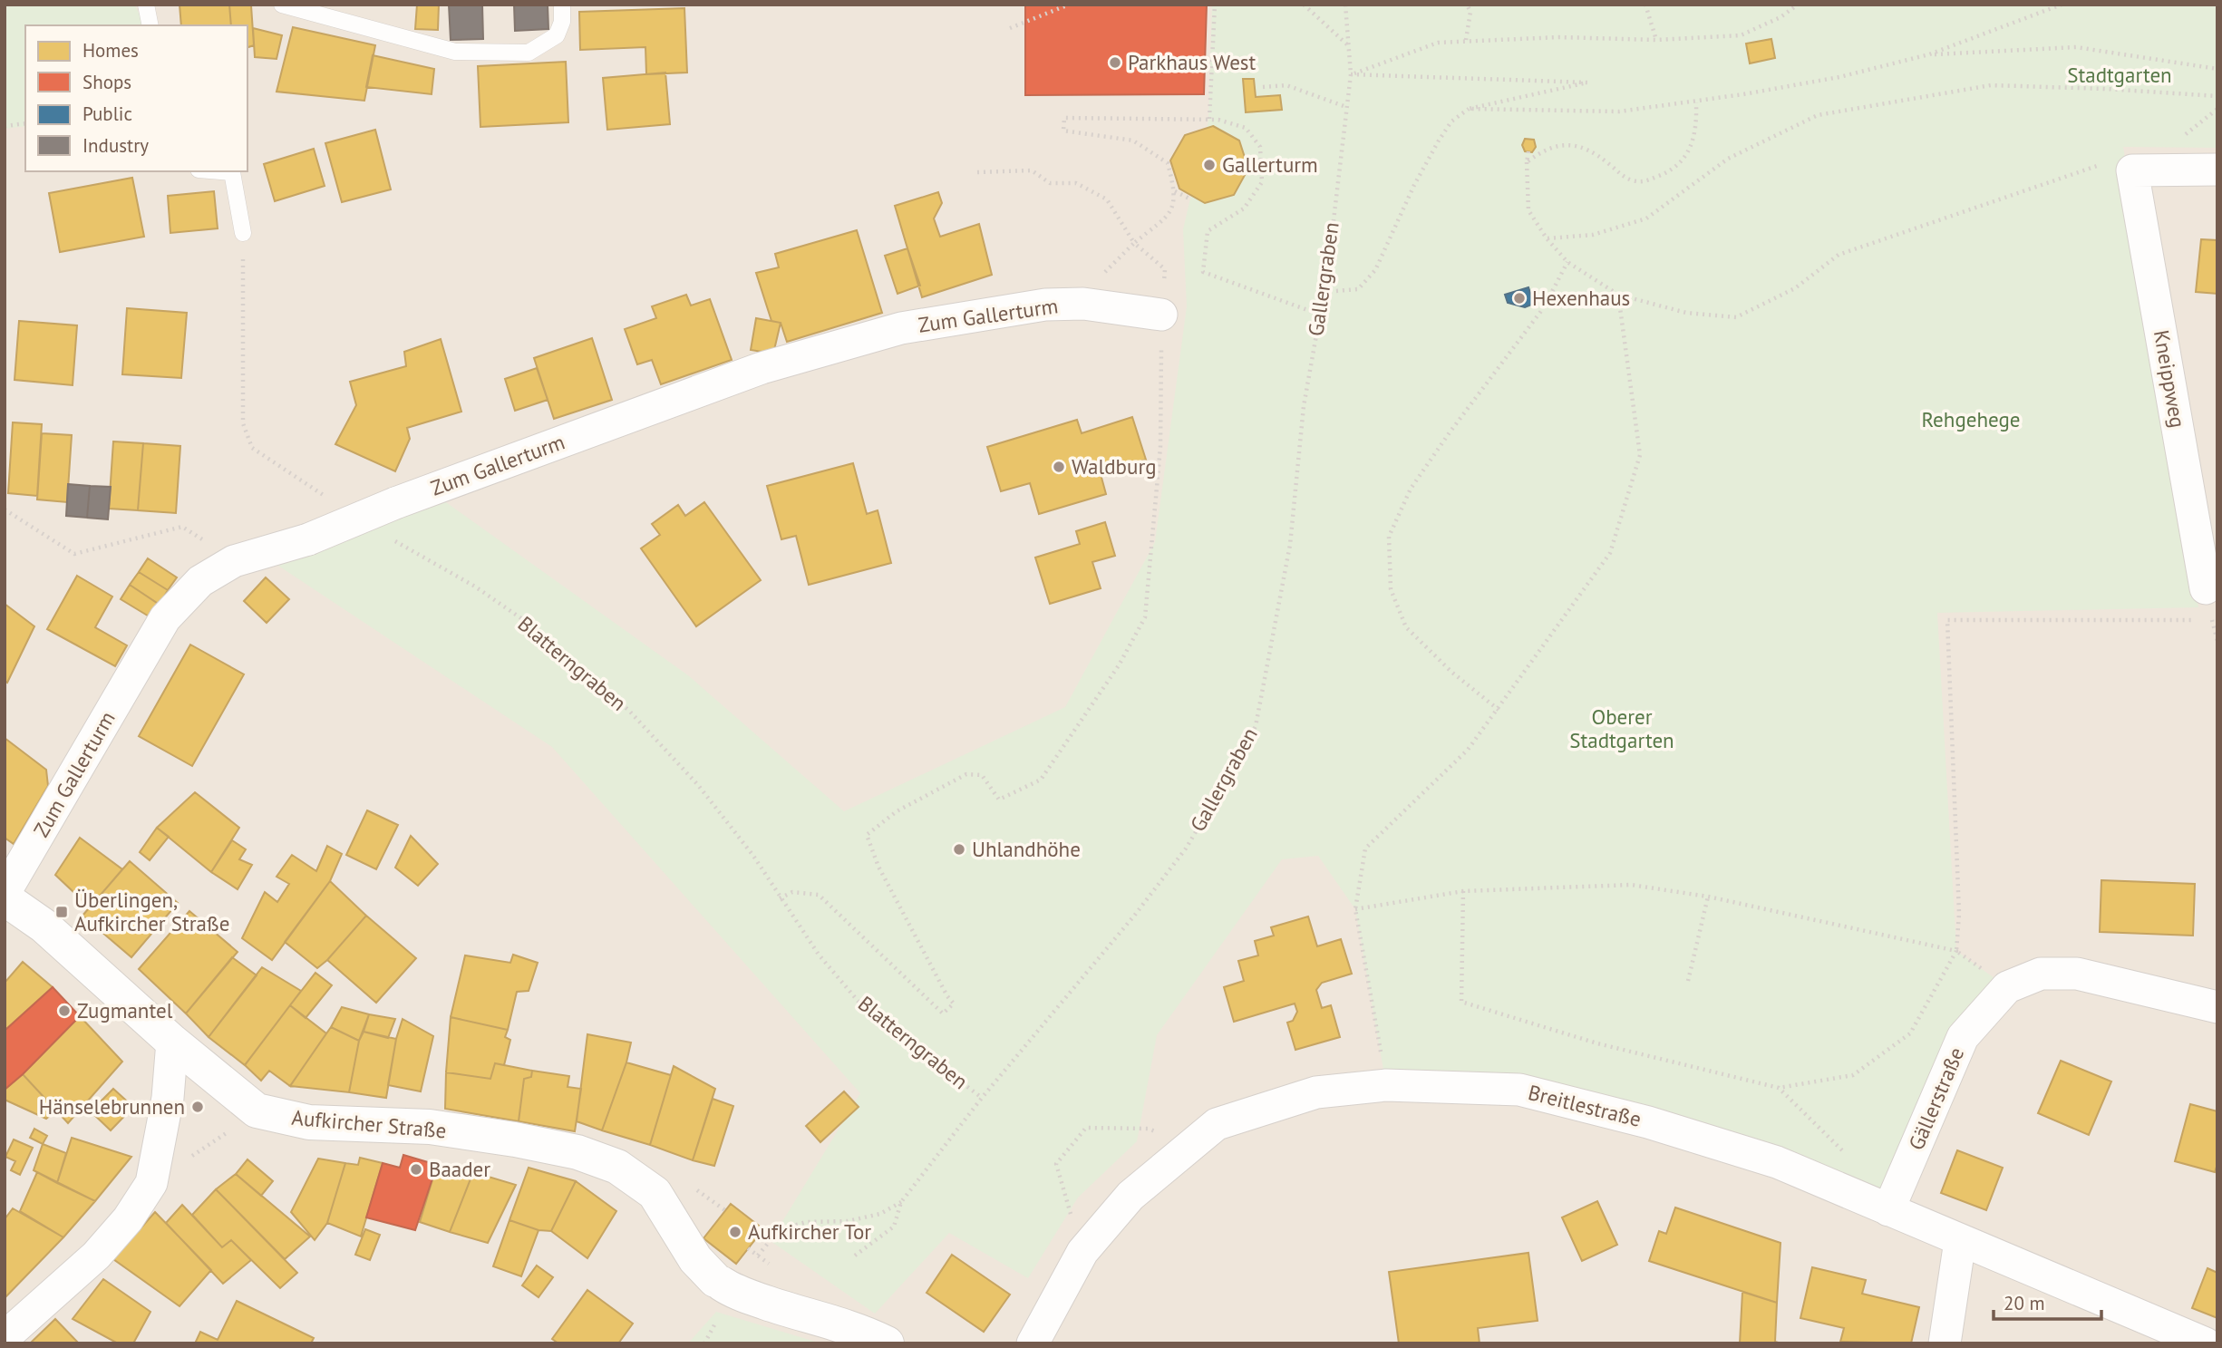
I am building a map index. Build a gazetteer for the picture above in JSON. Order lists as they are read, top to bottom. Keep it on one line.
{"streets":{"street":["Zum Gallerturm","Kneippweg","Gällerstraße","Breitlestraße","Aufkircher Straße"],"path":["Gallergraben","Blatterngraben"]},"crossings":[["Gallergraben","Blatterngraben"],["Gällerstraße","Breitlestraße"]],"parks":["Stadtgarten","Rehgehege","Oberer Stadtgarten"],"places":{"other":["Parkhaus West","Gallerturm","Hexenhaus","Waldburg","Uhlandhöhe","Zugmantel","Hänselebrunnen","Baader","Aufkircher Tor"],"transit":["Überlingen, Aufkircher Straße"]},"legend":["Homes","Shops","Public","Industry"],"scale_bar":"20 m"}
